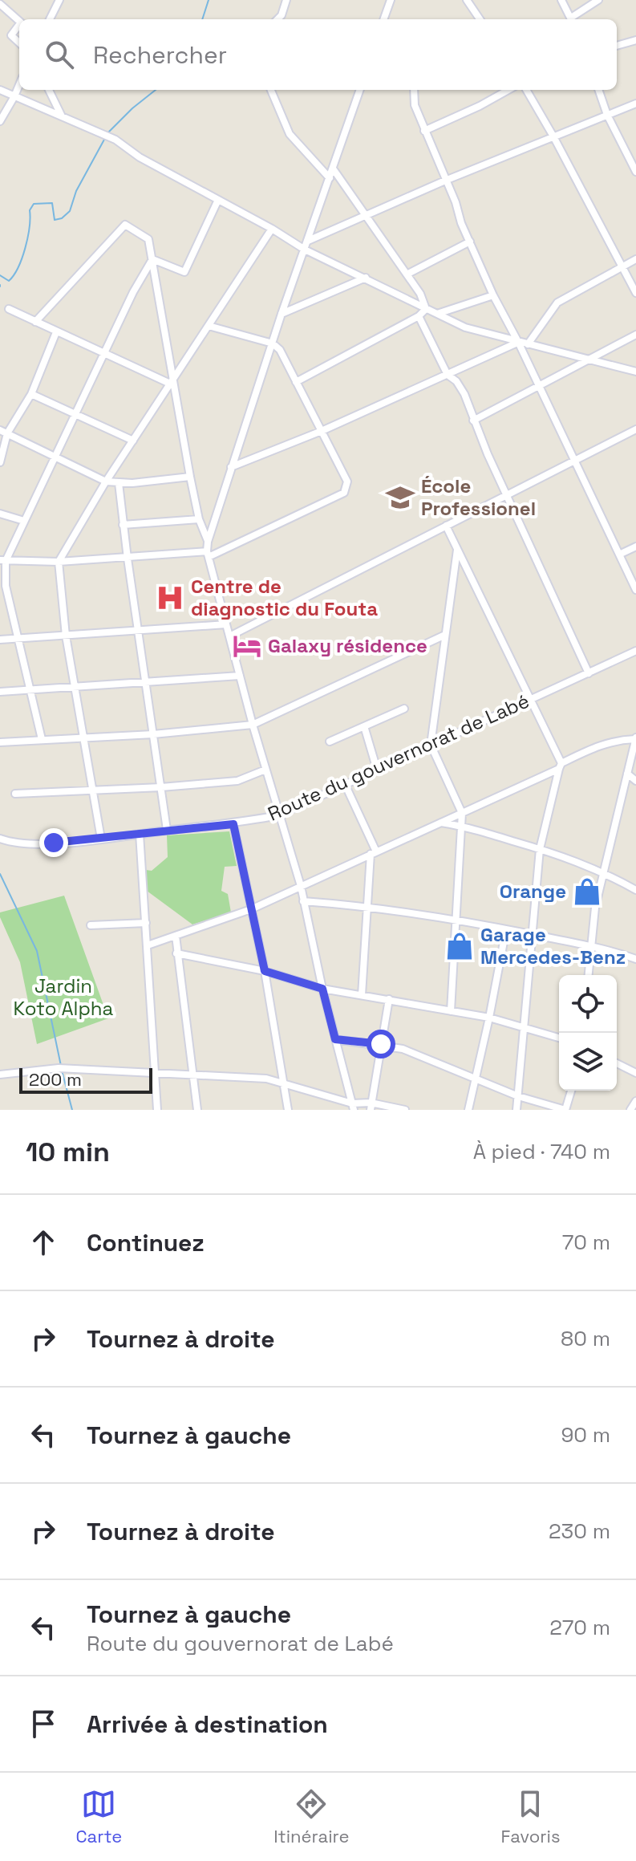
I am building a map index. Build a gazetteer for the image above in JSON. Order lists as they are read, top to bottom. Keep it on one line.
{"streets":{"street":["Route du gouvernorat de Labé"]},"parks":["Jardin Koto Alpha"],"places":{"school or university":["École Professionel"],"hospital":["Centre de diagnostic du Fouta"],"hotel":["Galaxy résidence"],"shop":["Orange","Garage Mercedes-Benz"]},"scale_bar":"200 m","page":{"search":"Rechercher","scale":"200 m","heading":["10 min","À pied · 740 m"],"list":[["Continuez","70 m"],["Tournez à droite","80 m"],["Tournez à gauche","90 m"],["Tournez à droite","230 m"],["Tournez à gauche","Route du gouvernorat de Labé","270 m"],"Arrivée à destination"],"nav":["Carte","Itinéraire","Favoris"]}}
